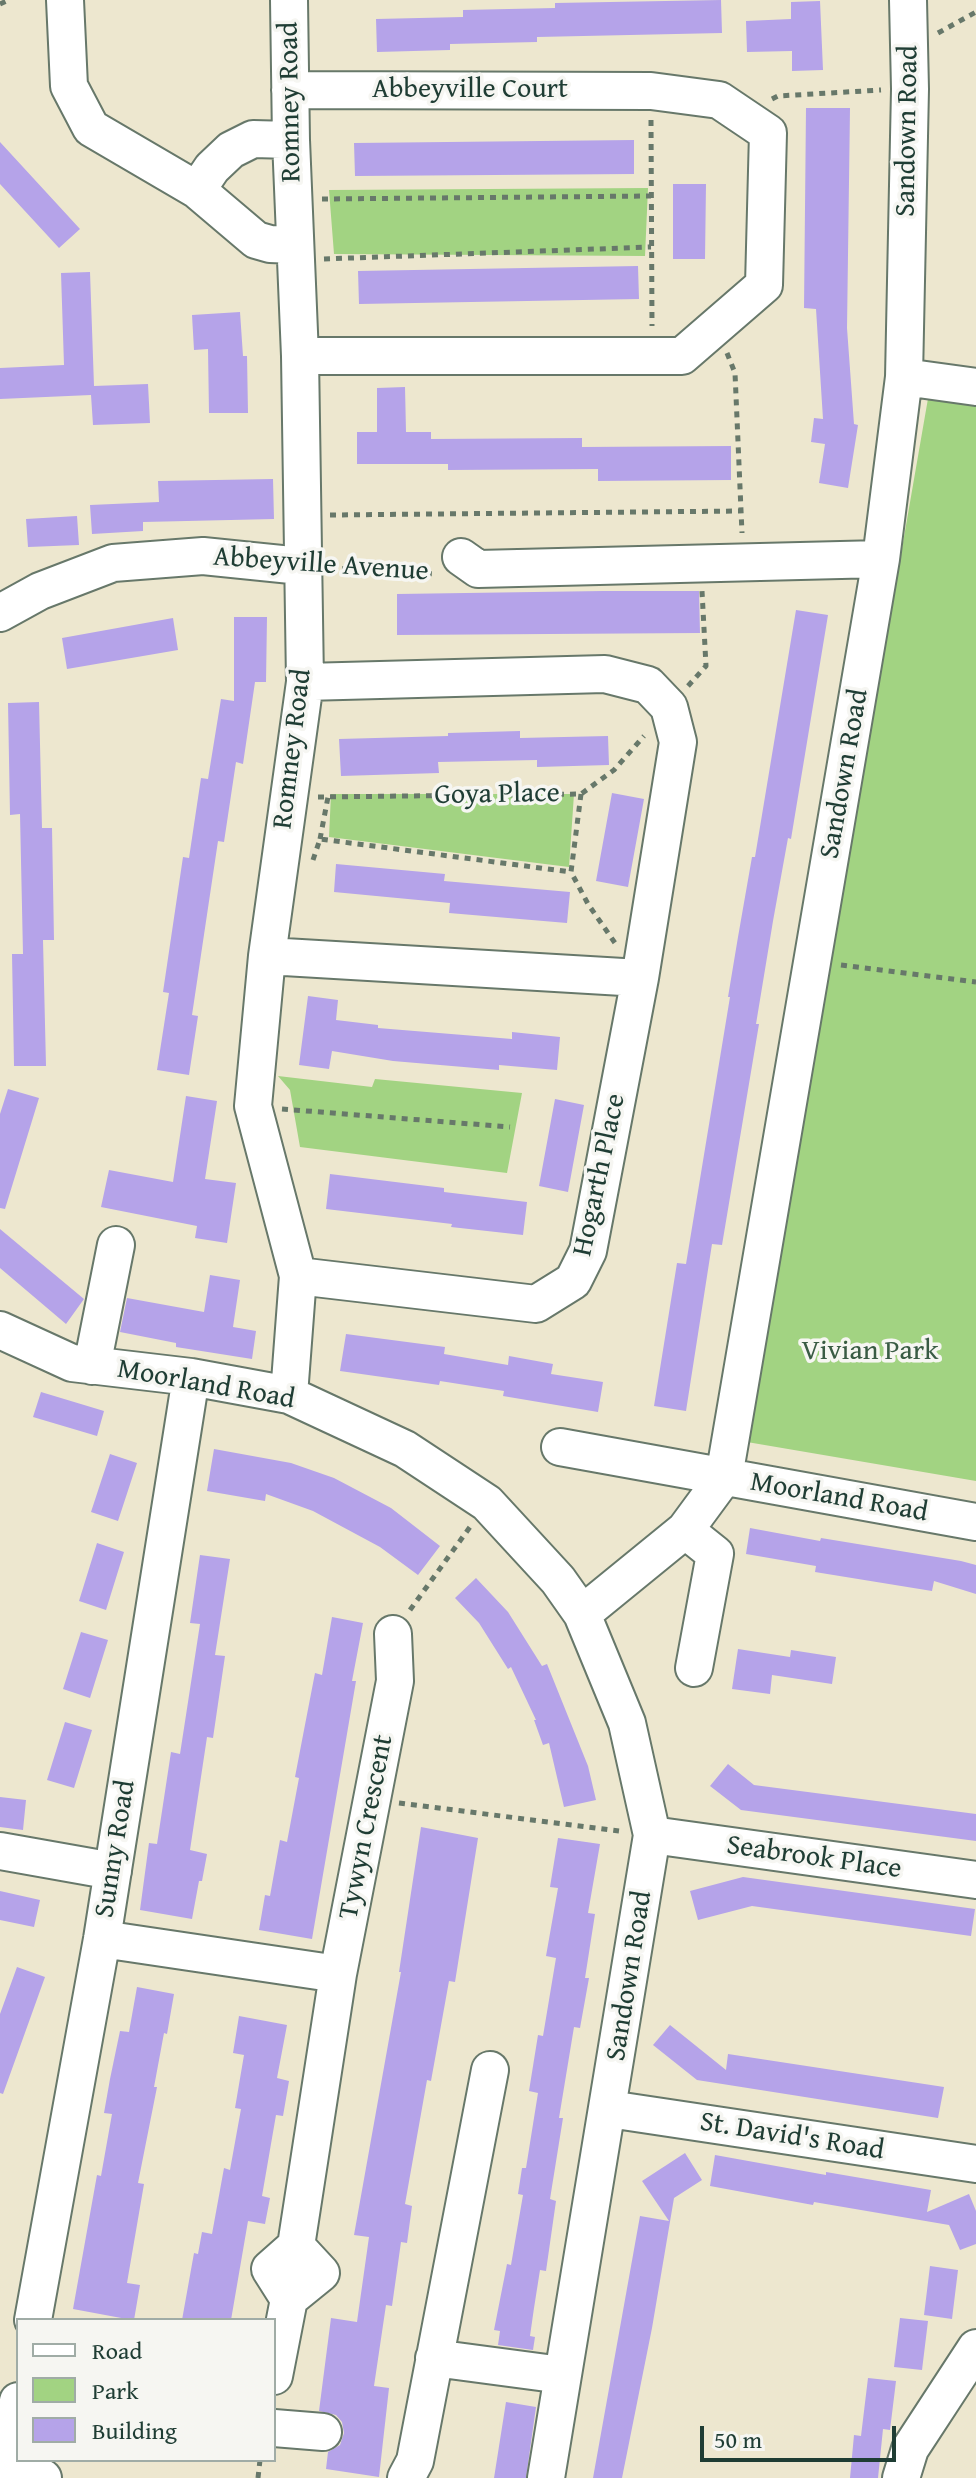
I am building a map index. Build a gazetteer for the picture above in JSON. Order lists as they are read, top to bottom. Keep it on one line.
{"streets":{"street":["Abbeyville Court","Romney Road","Sandown Road","Abbeyville Avenue","Hogarth Place","Moorland Road","Tywyn Crescent","Sunny Road","Seabrook Place","St. David's Road"],"path":["Goya Place"]},"crossings":[["Abbeyville Court","Romney Road"],["Romney Road","Abbeyville Avenue"],["Romney Road","Goya Place"],["Romney Road","Hogarth Place"],["Romney Road","Moorland Road"],["Sandown Road","Abbeyville Avenue"],["Sandown Road","Moorland Road"],["Sandown Road","Seabrook Place"],["Sandown Road","St. David's Road"],["Abbeyville Avenue","Goya Place"],["Moorland Road","Sunny Road"]],"parks":["Vivian Park"],"legend":["Road","Park","Building"],"scale_bar":"50 m"}
